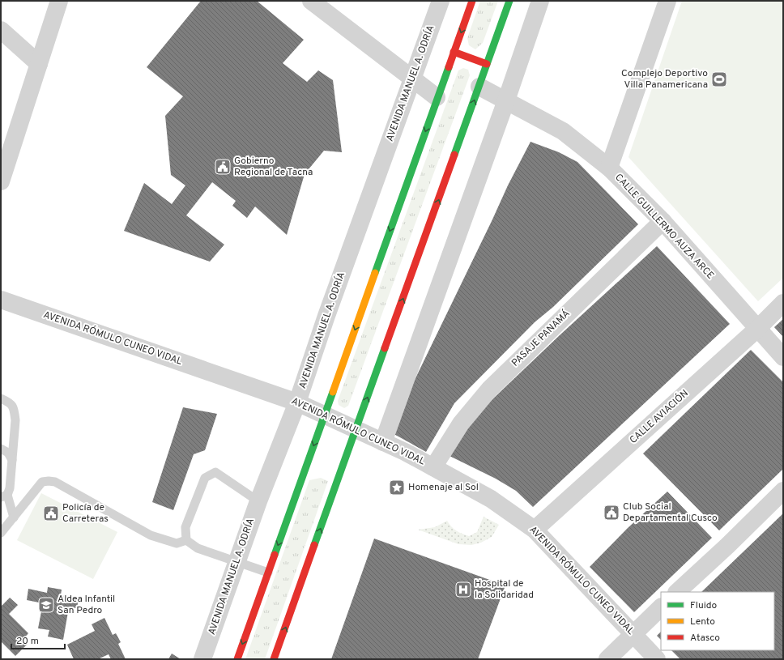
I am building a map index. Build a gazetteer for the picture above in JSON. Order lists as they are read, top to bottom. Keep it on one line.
{"streets":{"street":["AVENIDA MANUEL A. ODRÍA","CALLE GUILLERMO AUZA ARCE","AVENIDA RÓMULO CUNEO VIDAL","PASAJE PANAMÁ","CALLE AVIACIÓN"]},"crossings":[["AVENIDA MANUEL A. ODRÍA","AVENIDA RÓMULO CUNEO VIDAL"],["CALLE GUILLERMO AUZA ARCE","PASAJE PANAMÁ"],["CALLE GUILLERMO AUZA ARCE","CALLE AVIACIÓN"],["AVENIDA RÓMULO CUNEO VIDAL","PASAJE PANAMÁ"],["AVENIDA RÓMULO CUNEO VIDAL","CALLE AVIACIÓN"]],"places":{"sports":["Complejo Deportivo Villa Panamericana"],"public building":["Gobierno Regional de Tacna","Club Social Departamental Cusco","Policía de Carreteras"],"place":["Homenaje al Sol"],"hospital":["Hospital de la Solidaridad"],"school or university":["Aldea Infantil San Pedro"]},"legend":["Fluido","Lento","Atasco"],"scale_bar":"20 m"}
